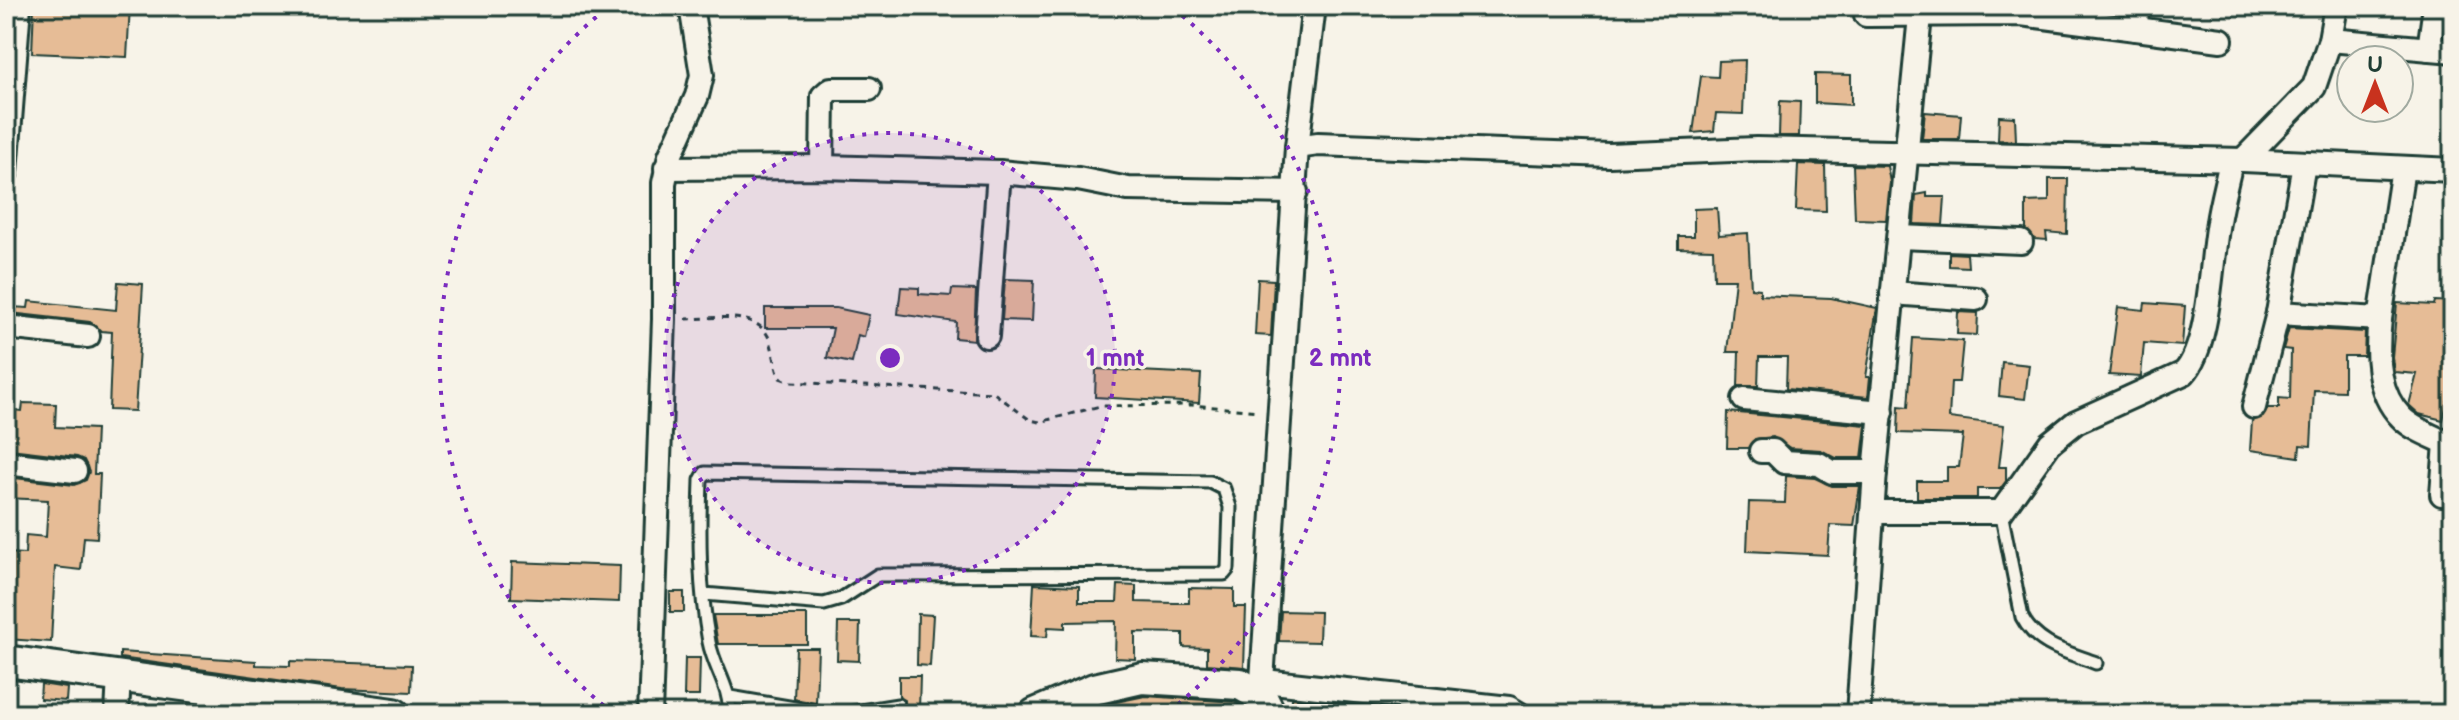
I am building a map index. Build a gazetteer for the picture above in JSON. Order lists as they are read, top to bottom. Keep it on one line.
{"north":"top","rings":["1 mnt","2 mnt"]}
